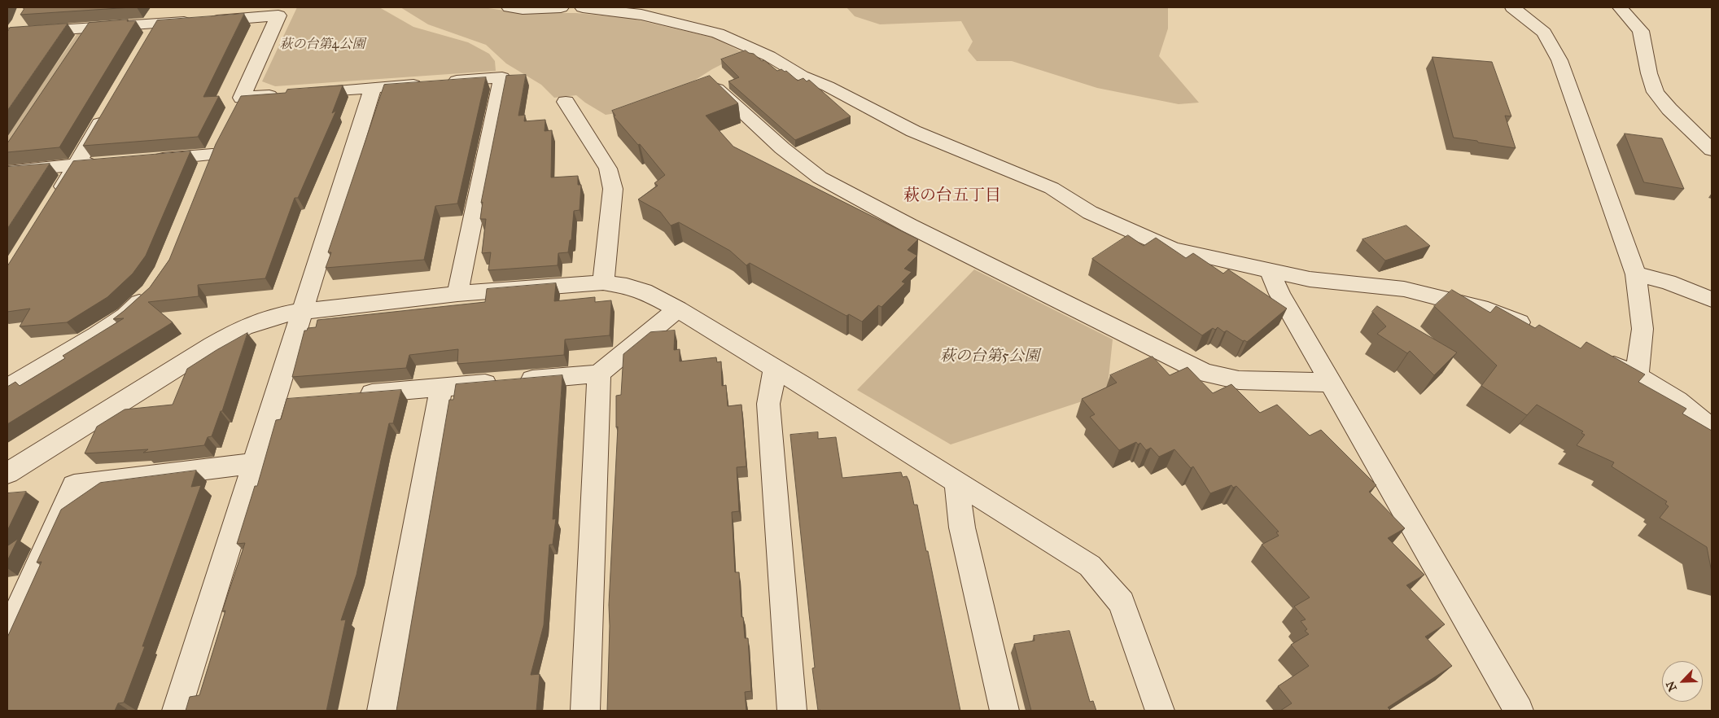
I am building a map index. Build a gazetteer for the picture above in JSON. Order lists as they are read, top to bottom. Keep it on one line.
{"districts":["萩の台五丁目"],"parks":["萩の台第4公園","萩の台第5公園"],"north":"bottom left"}
